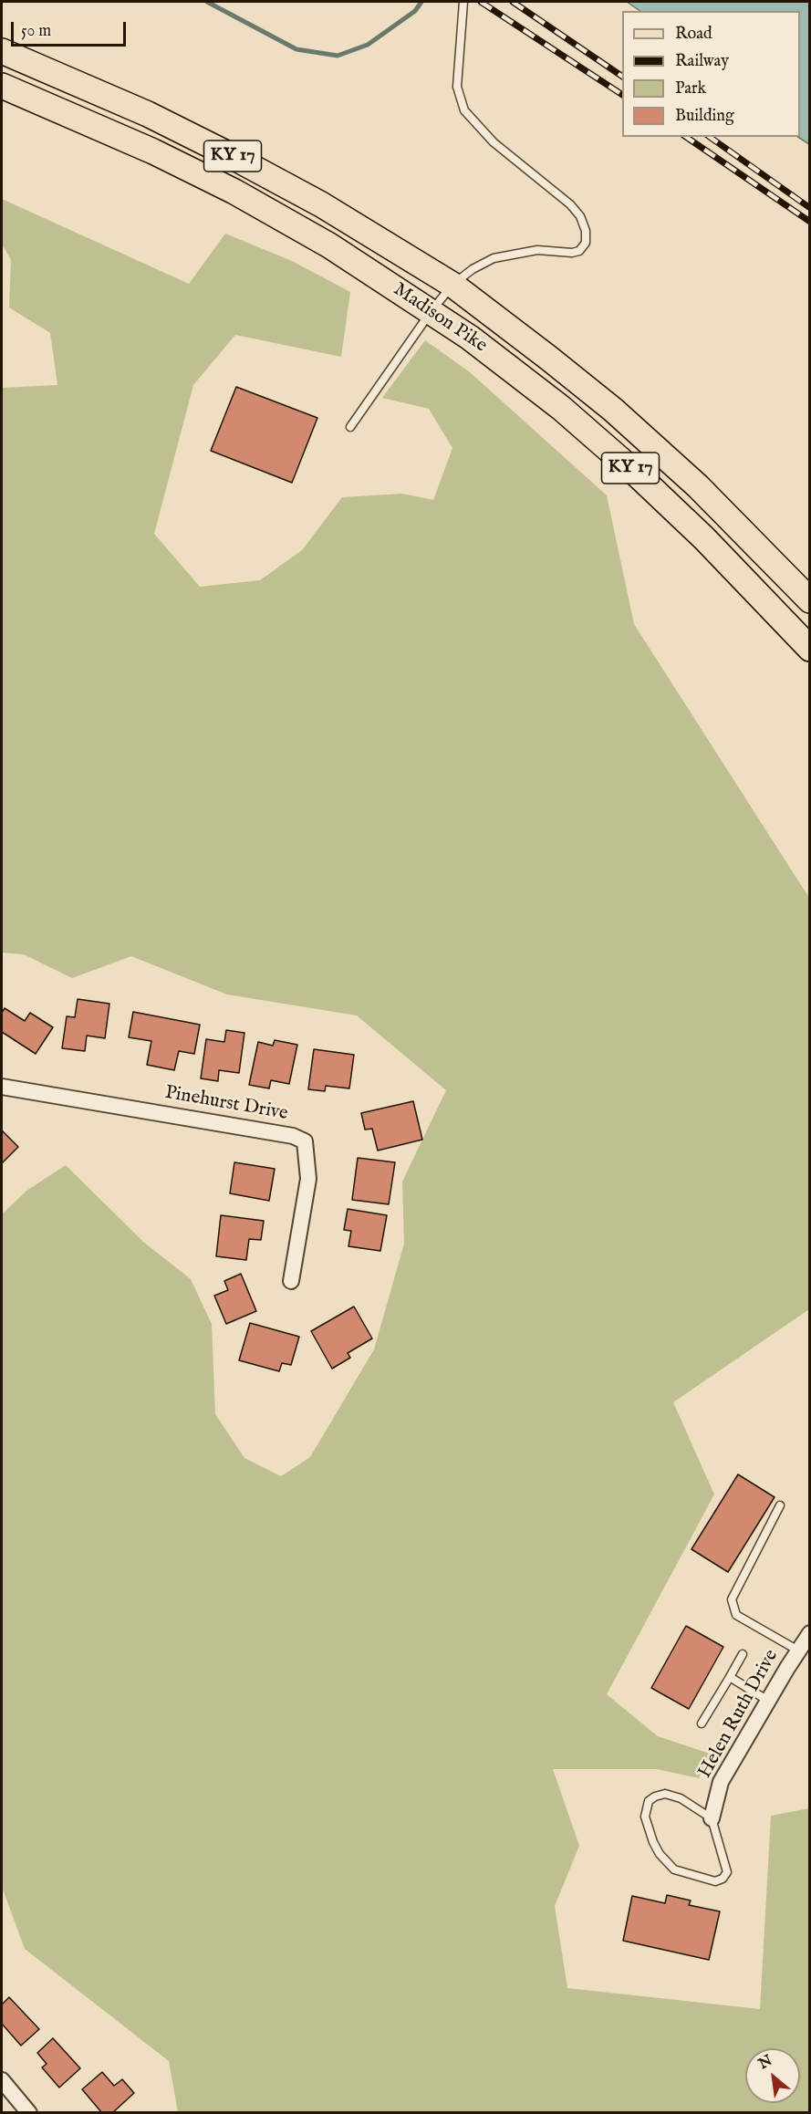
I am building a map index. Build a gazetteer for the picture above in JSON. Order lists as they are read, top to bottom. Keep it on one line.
{"streets":{"main road":["KY 17","Madison Pike"],"street":["Pinehurst Drive","Helen Ruth Drive"]},"legend":["Road","Railway","Park","Building"],"scale_bar":"50 m","north":"top left"}
